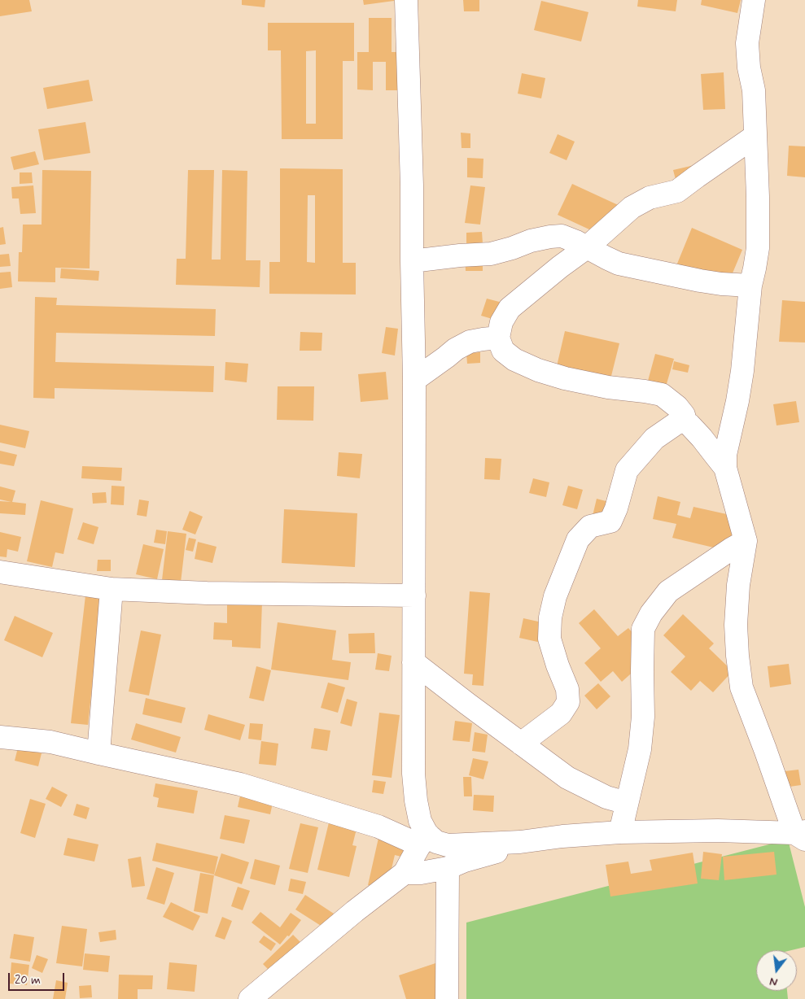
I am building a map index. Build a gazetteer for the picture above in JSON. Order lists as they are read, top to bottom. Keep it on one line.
{"scale_bar":"20 m","north":"bottom"}
